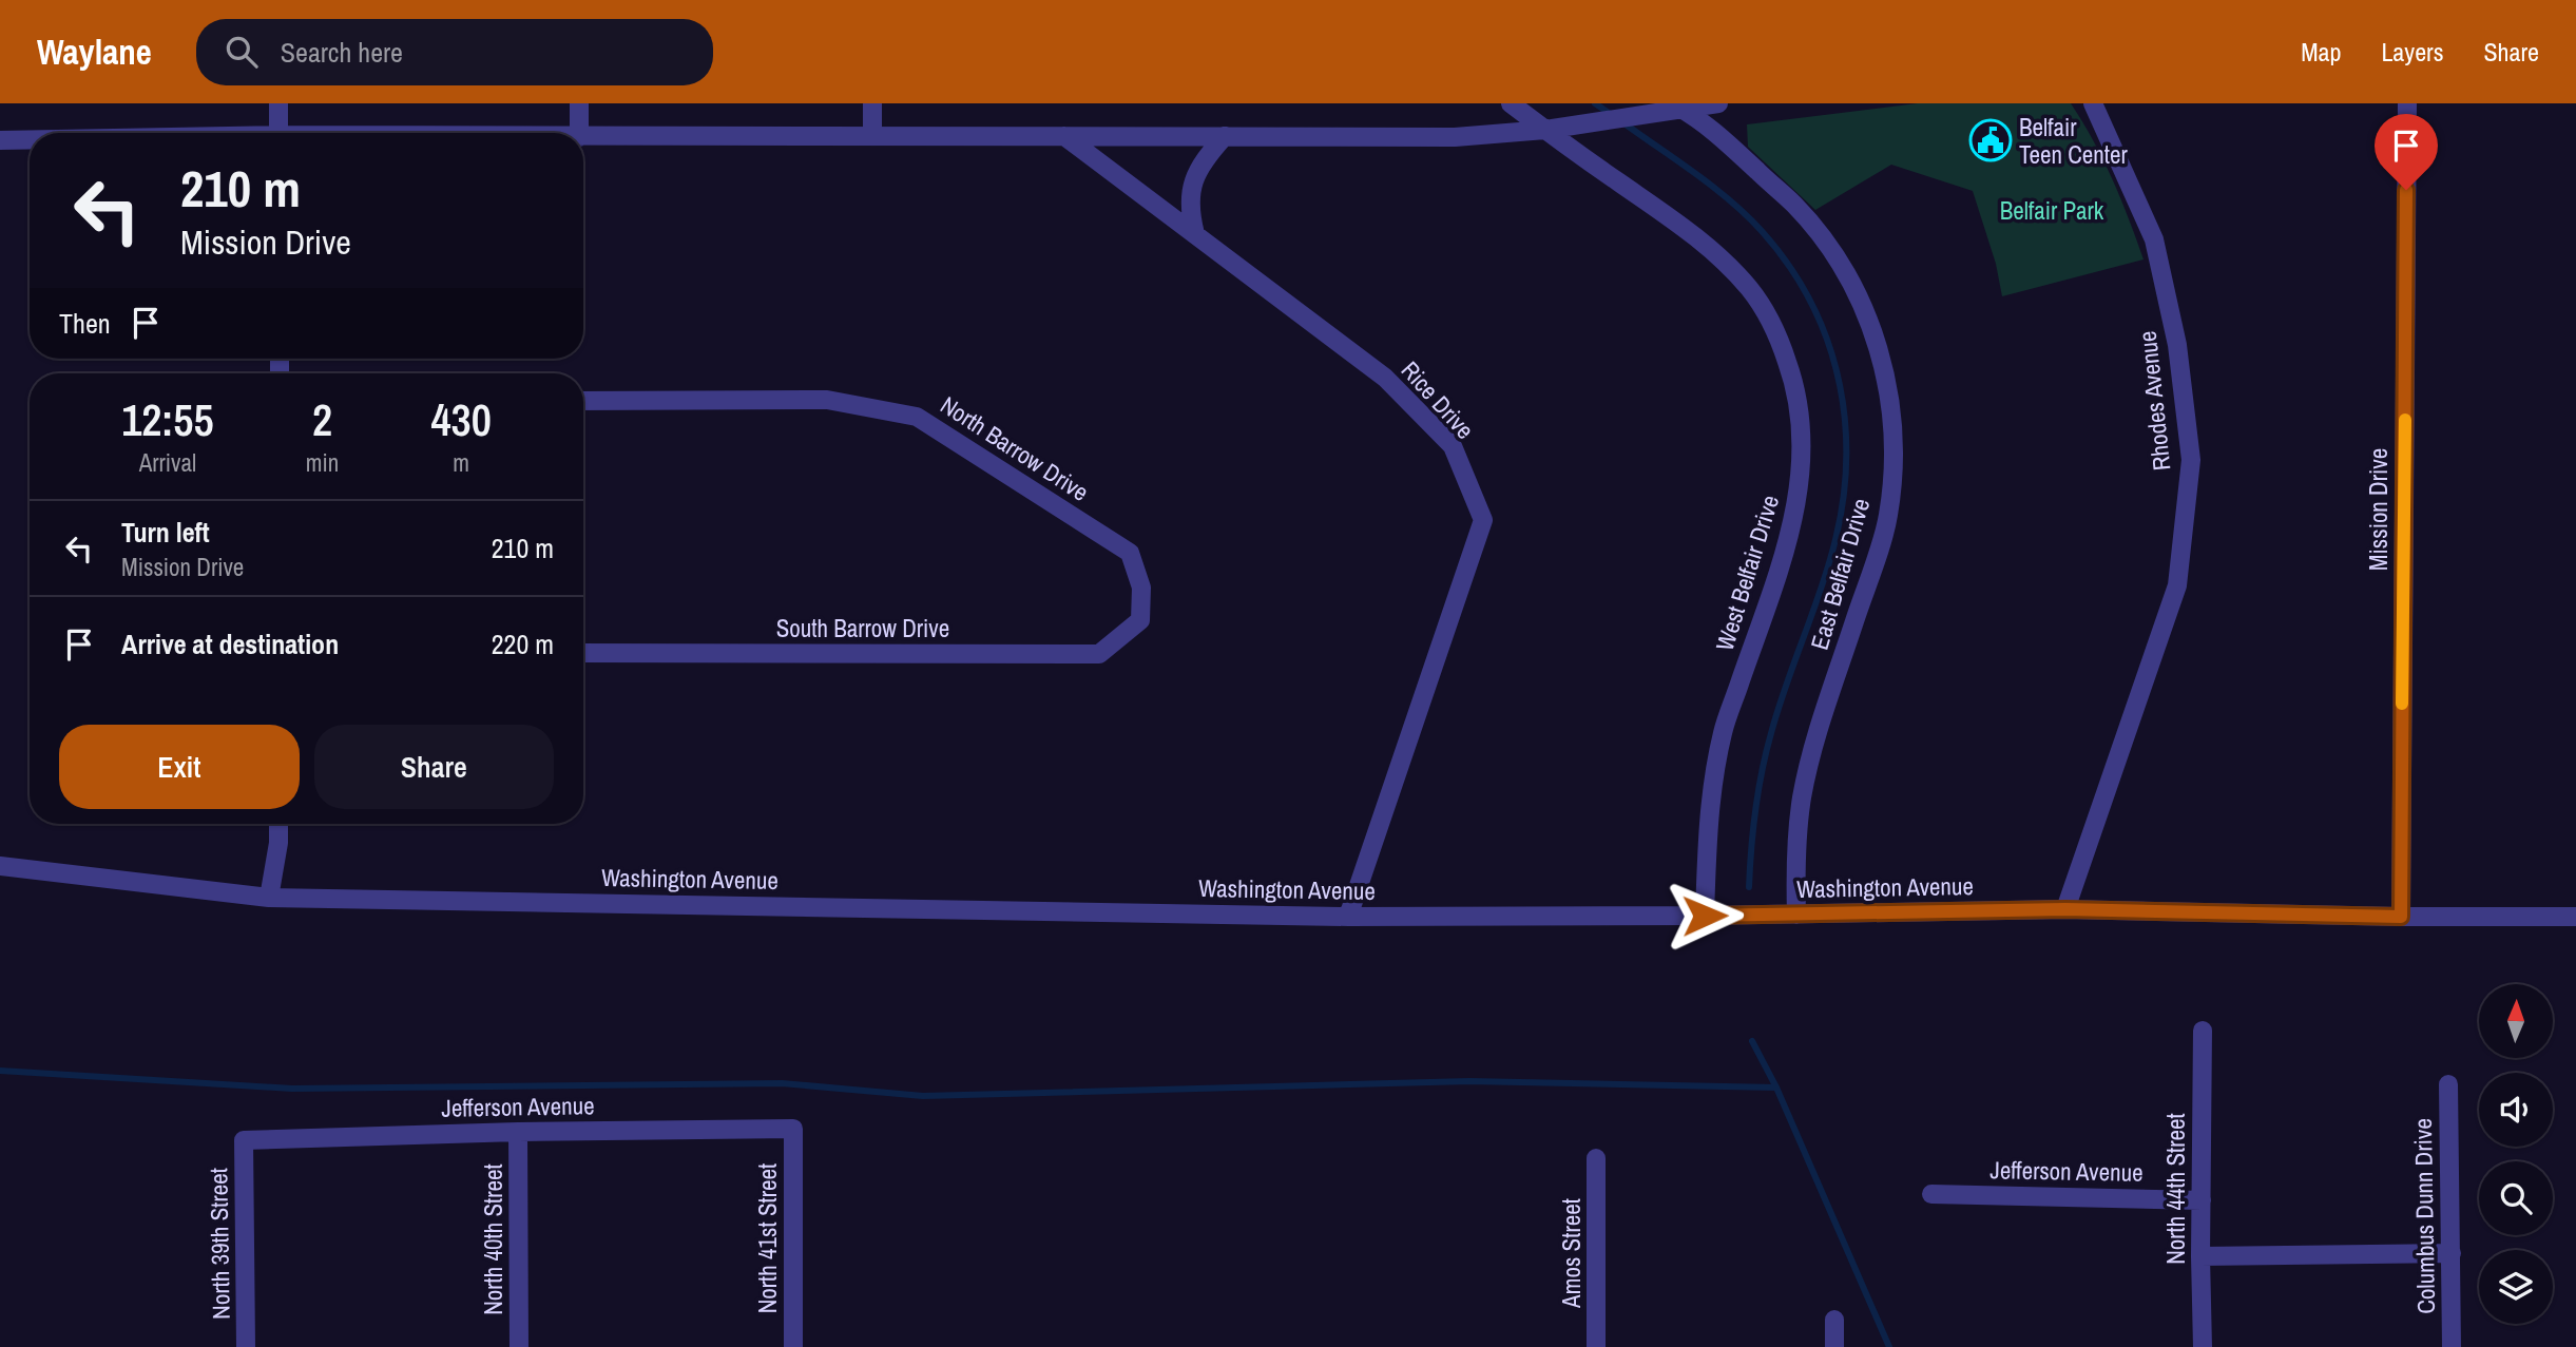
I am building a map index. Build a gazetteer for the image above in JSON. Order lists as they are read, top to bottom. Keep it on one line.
{"streets":{"street":["Rice Drive","Rhodes Avenue","North Barrow Drive","Mission Drive","West Belfair Drive","East Belfair Drive","South Barrow Drive","Washington Avenue","Jefferson Avenue","North 44th Street","Columbus Dunn Drive","North 41st Street","North 40th Street","North 39th Street","Amos Street"]},"crossings":[["Rice Drive","Washington Avenue"],["Rhodes Avenue","Washington Avenue"],["North Barrow Drive","South Barrow Drive"],["Mission Drive","Washington Avenue"],["West Belfair Drive","Washington Avenue"],["East Belfair Drive","Washington Avenue"],["Jefferson Avenue","North 44th Street"],["Jefferson Avenue","North 41st Street"],["Jefferson Avenue","North 40th Street"],["Jefferson Avenue","North 39th Street"]],"parks":["Belfair Park"],"places":{"public building":["Belfair Teen Center"]},"north":"top","page":{"header":"Waylane","search":"Search here","nav":["Map","Layers","Share"],"turn":["210 m","Mission Drive"],"then":"Then","eta":["12:55","Arrival","2","min","430","m"],"list":[{"name":"Turn left","note":"Mission Drive","value":"210 m"},{"name":"Arrive at destination","value":"220 m"}],"buttons":["Exit","Share"]}}
